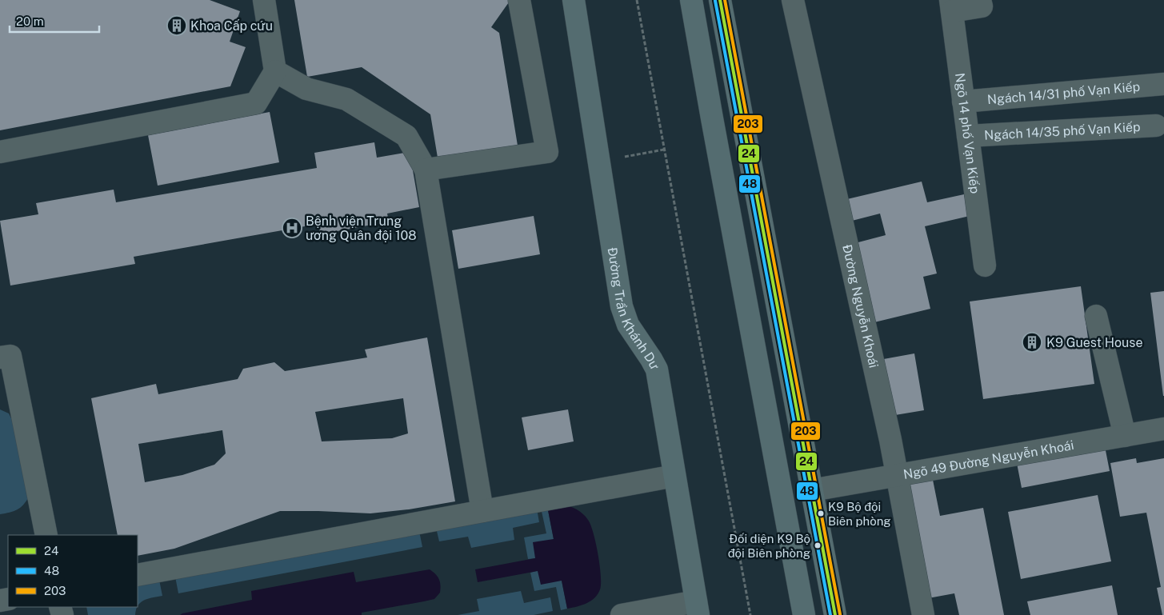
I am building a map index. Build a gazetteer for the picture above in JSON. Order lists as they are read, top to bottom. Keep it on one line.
{"streets":{"main road":["Đường Trần Khánh Dư"],"street":["Ngách 14/31 phố Vạn Kiếp","Ngách 14/35 phố Vạn Kiếp","Ngõ 14 phố Vạn Kiếp","Đường Nguyễn Khoái","Ngõ 49 Đường Nguyễn Khoái"]},"crossings":[["Ngách 14/31 phố Vạn Kiếp","Ngõ 14 phố Vạn Kiếp"],["Ngách 14/35 phố Vạn Kiếp","Ngõ 14 phố Vạn Kiếp"],["Đường Nguyễn Khoái","Ngõ 49 Đường Nguyễn Khoái"]],"places":{"building":["Khoa Cấp cứu","K9 Guest House"],"hospital":["Bệnh viện Trung ương Quân đội 108"],"other":["K9 Bộ đội Biên phòng","Đối diện K9 Bộ đội Biên phòng"]},"lines":["transit line 24","transit line 203","transit line 48"],"legend":["24","48","203"],"scale_bar":"20 m"}
